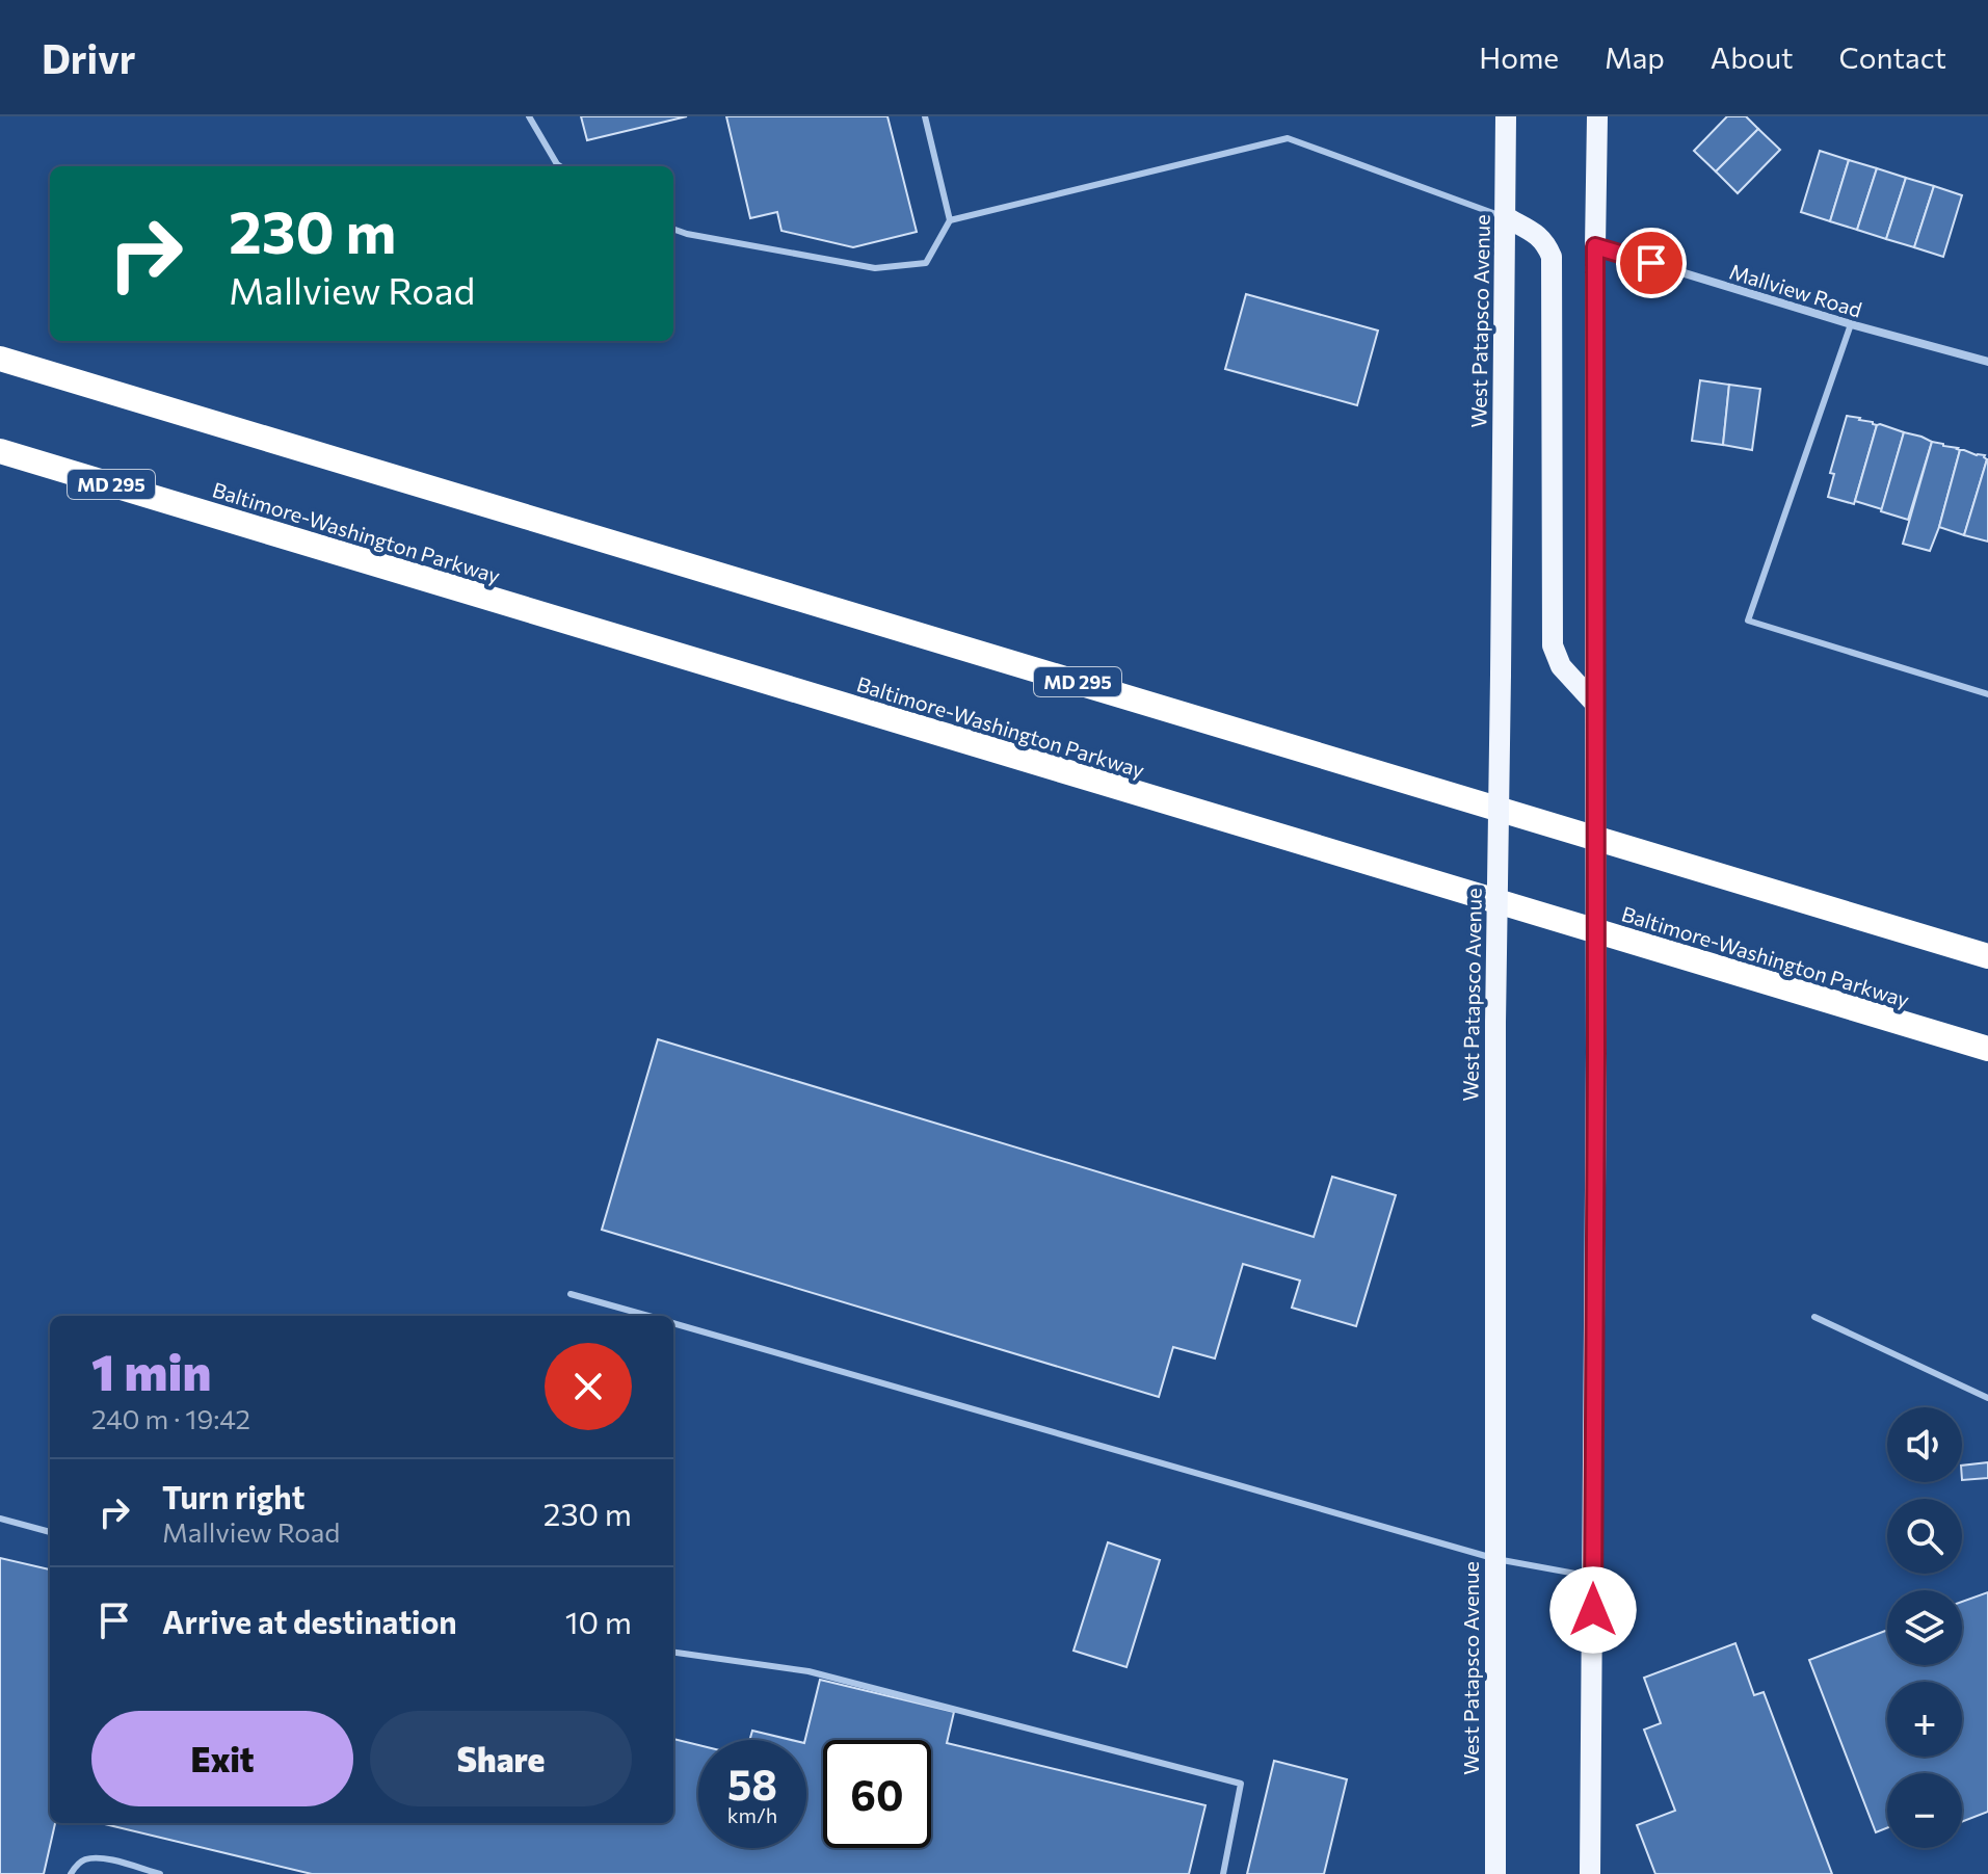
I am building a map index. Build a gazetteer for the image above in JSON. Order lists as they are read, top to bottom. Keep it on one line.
{"streets":{"highway":["MD 295","Baltimore-Washington Parkway"],"main road":["West Patapsco Avenue"],"street":["Mallview Road"]},"page":{"header":"Drivr","nav":["Home","Map","About","Contact"],"turn":["230 m","Mallview Road"],"heading":["1 min","240 m · 19:42"],"map_buttons":["+","−"],"list":[{"name":"Turn right","note":"Mallview Road","value":"230 m"},{"name":"Arrive at destination","value":"10 m"}],"buttons":["Exit","Share"],"speed":"58 km/h","limit":"60"}}
